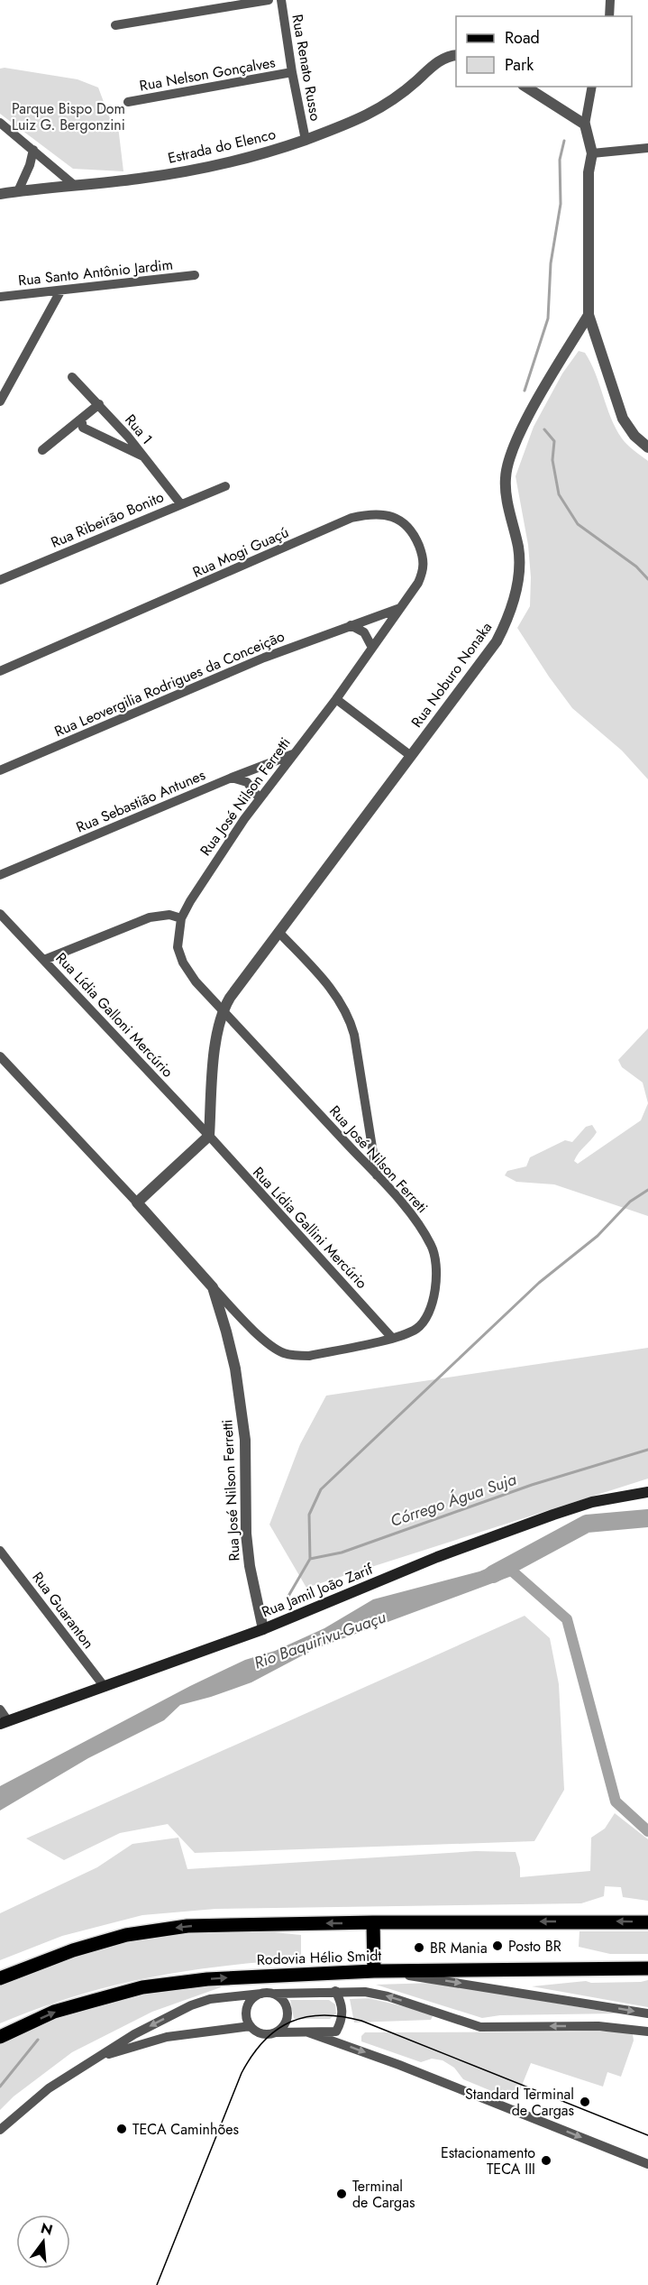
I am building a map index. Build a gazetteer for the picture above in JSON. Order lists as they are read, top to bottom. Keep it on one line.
{"streets":{"main road":["Rua Jamil João Zarif","Rodovia Hélio Smidt"],"street":["Rua Renato Russo","Rua Nelson Gonçalves","Estrada do Elenco","Rua Santo Antônio Jardim","Rua 1","Rua Ribeirão Bonito","Rua Mogi Guaçú","Rua Noburo Nonaka","Rua Leovergilia Rodrigues da Conceição","Rua José Nilson Ferretti","Rua Sebastião Antunes","Rua Lídia Galloni Mercúrio","Rua José Nilson Ferreti","Rua Lídia Gallini Mercúrio","Rua Guaranton"]},"crossings":[["Rua Renato Russo","Rua Nelson Gonçalves"],["Rua Renato Russo","Estrada do Elenco"],["Rua 1","Rua Ribeirão Bonito"],["Rua Mogi Guaçú","Rua Leovergilia Rodrigues da Conceição"],["Rua Mogi Guaçú","Rua José Nilson Ferretti"],["Rua Noburo Nonaka","Rua José Nilson Ferretti"],["Rua Noburo Nonaka","Rua José Nilson Ferreti"],["Rua Leovergilia Rodrigues da Conceição","Rua José Nilson Ferretti"],["Rua José Nilson Ferretti","Rua Sebastião Antunes"],["Rua José Nilson Ferretti","Rua José Nilson Ferreti"],["Rua José Nilson Ferretti","Rua Lídia Gallini Mercúrio"],["Rua José Nilson Ferretti","Rua Jamil João Zarif"],["Rua Lídia Galloni Mercúrio","Rua Lídia Gallini Mercúrio"],["Rua José Nilson Ferreti","Rua Lídia Gallini Mercúrio"],["Rua Jamil João Zarif","Rua Guaranton"]],"water":["Córrego Água Suja","Rio Baquirivu-Guaçu"],"parks":["Parque Bispo Dom Luiz G. Bergonzini"],"places":["Posto BR","BR Mania","Standard Terminal de Cargas","TECA Caminhões","Estacionamento TECA III","Terminal de Cargas"],"legend":["Road","Park"],"north":"top"}
